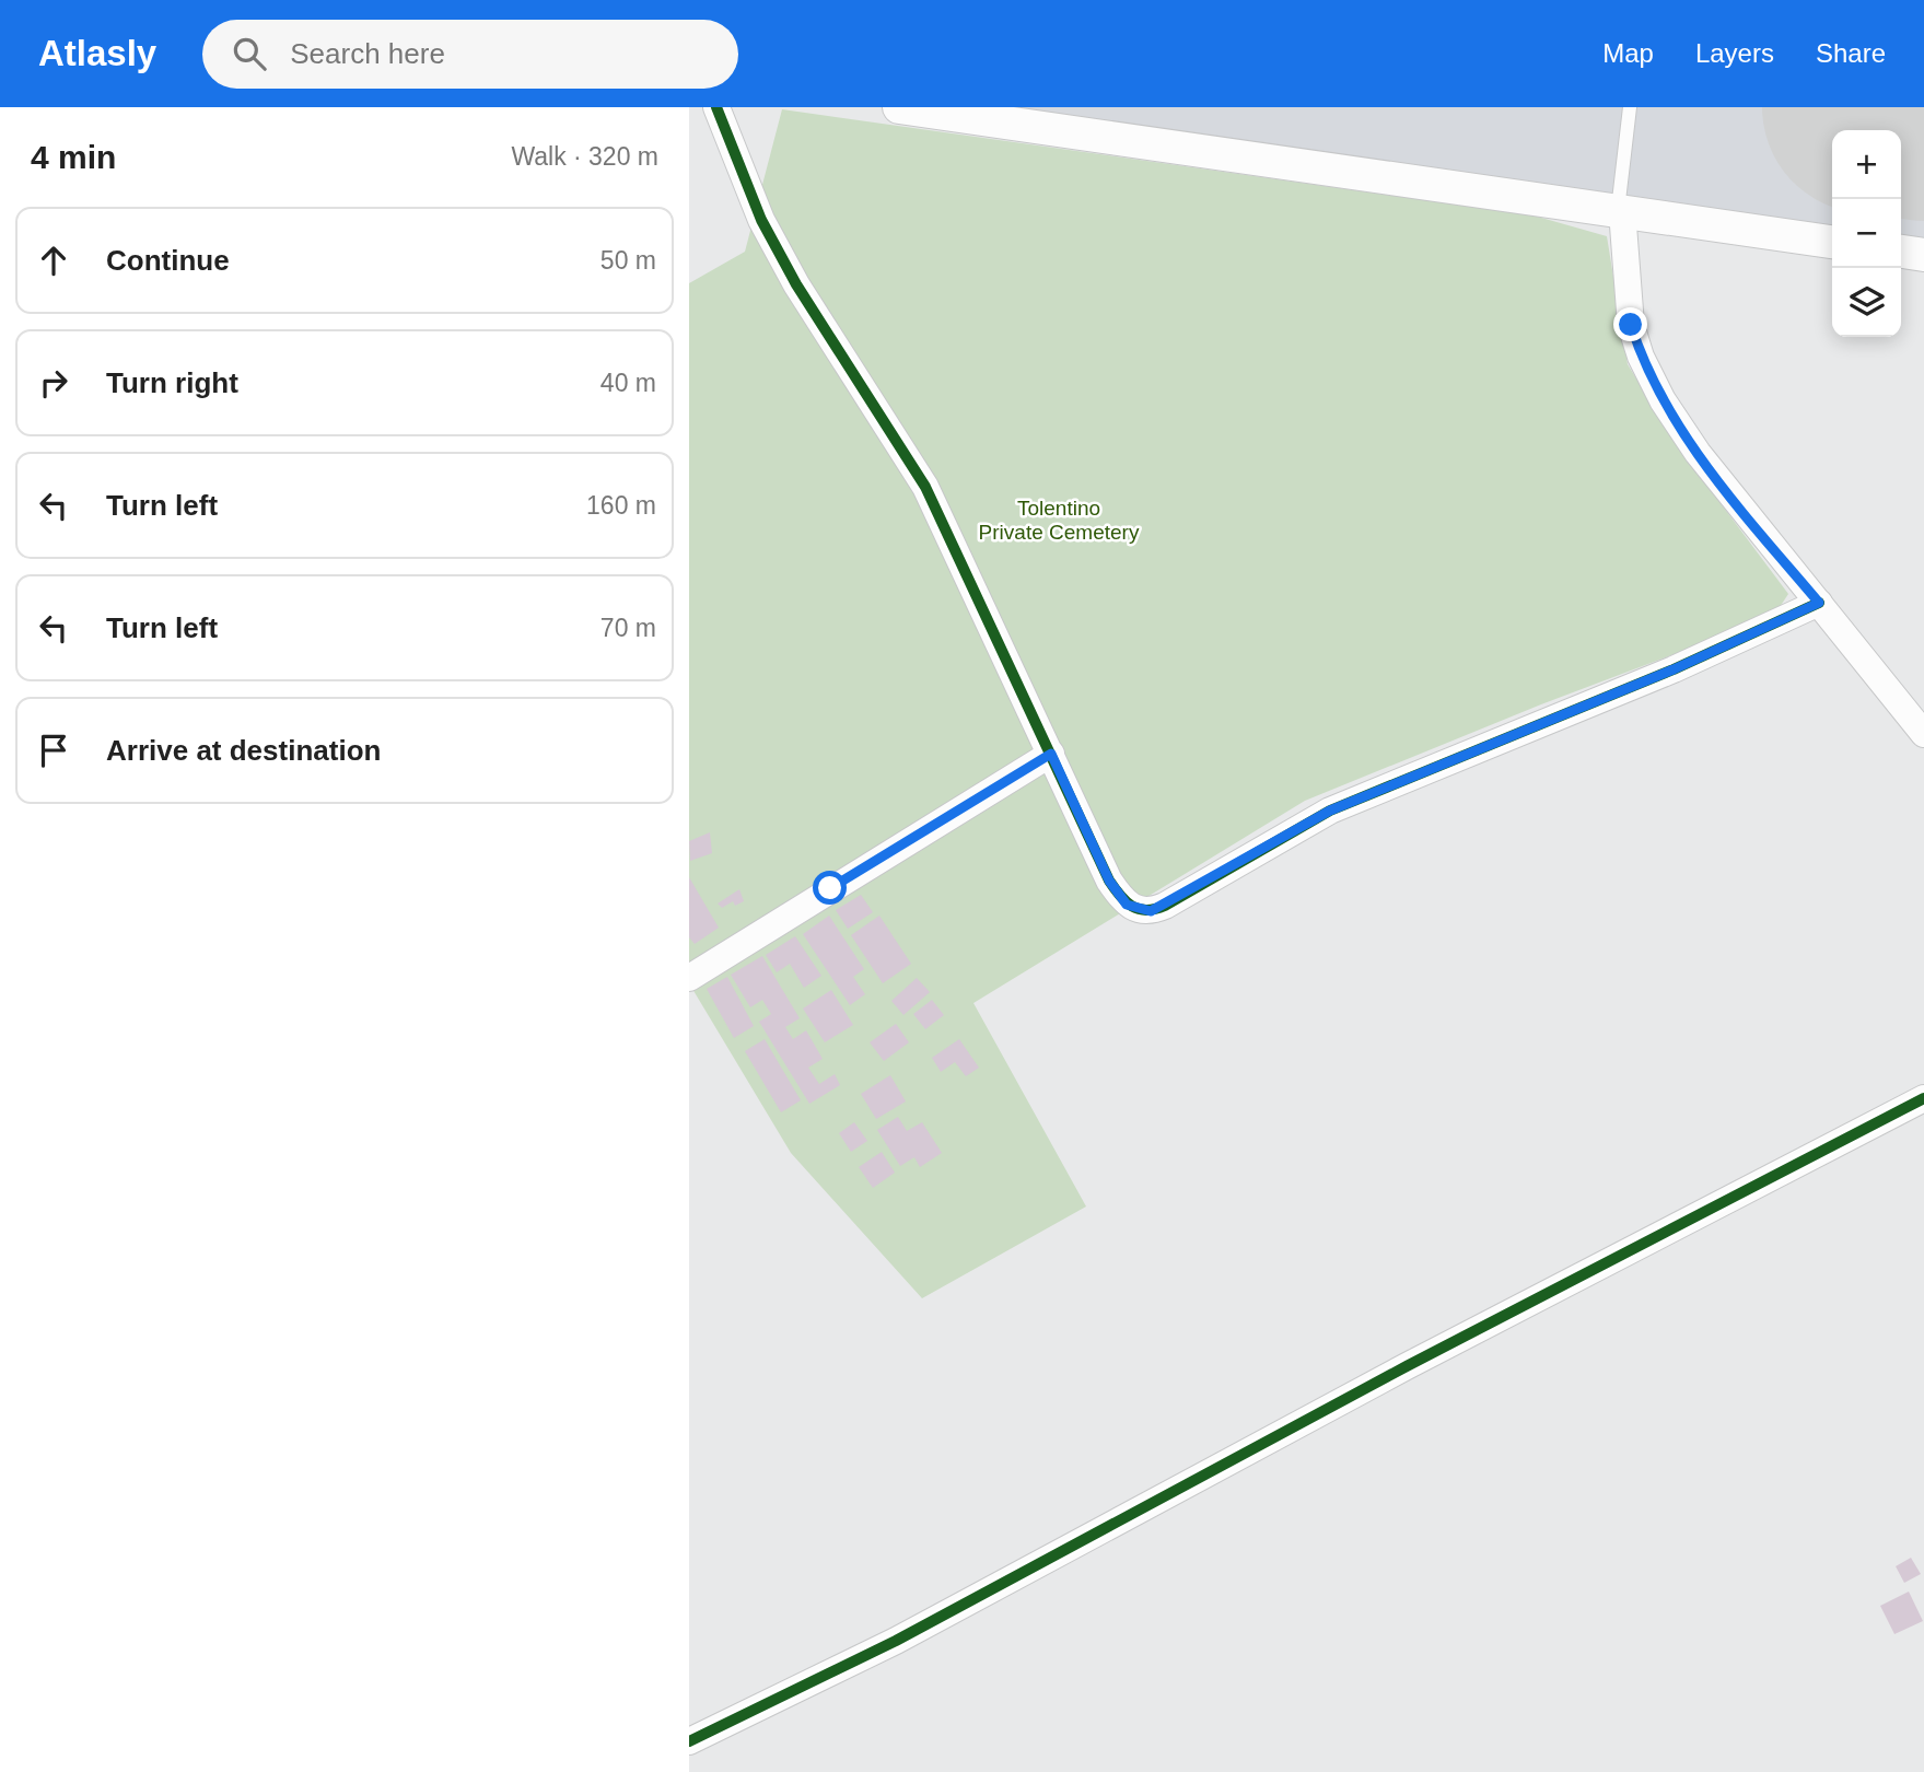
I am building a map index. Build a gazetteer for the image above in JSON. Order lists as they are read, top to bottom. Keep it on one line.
{"parks":["Tolentino Private Cemetery"],"page":{"header":"Atlasly","search":"Search here","nav":["Map","Layers","Share"],"heading":["4 min","Walk · 320 m"],"map_buttons":["+","−"],"list":[["Continue","50 m"],["Turn right","40 m"],["Turn left","160 m"],["Turn left","70 m"],"Arrive at destination"]}}
